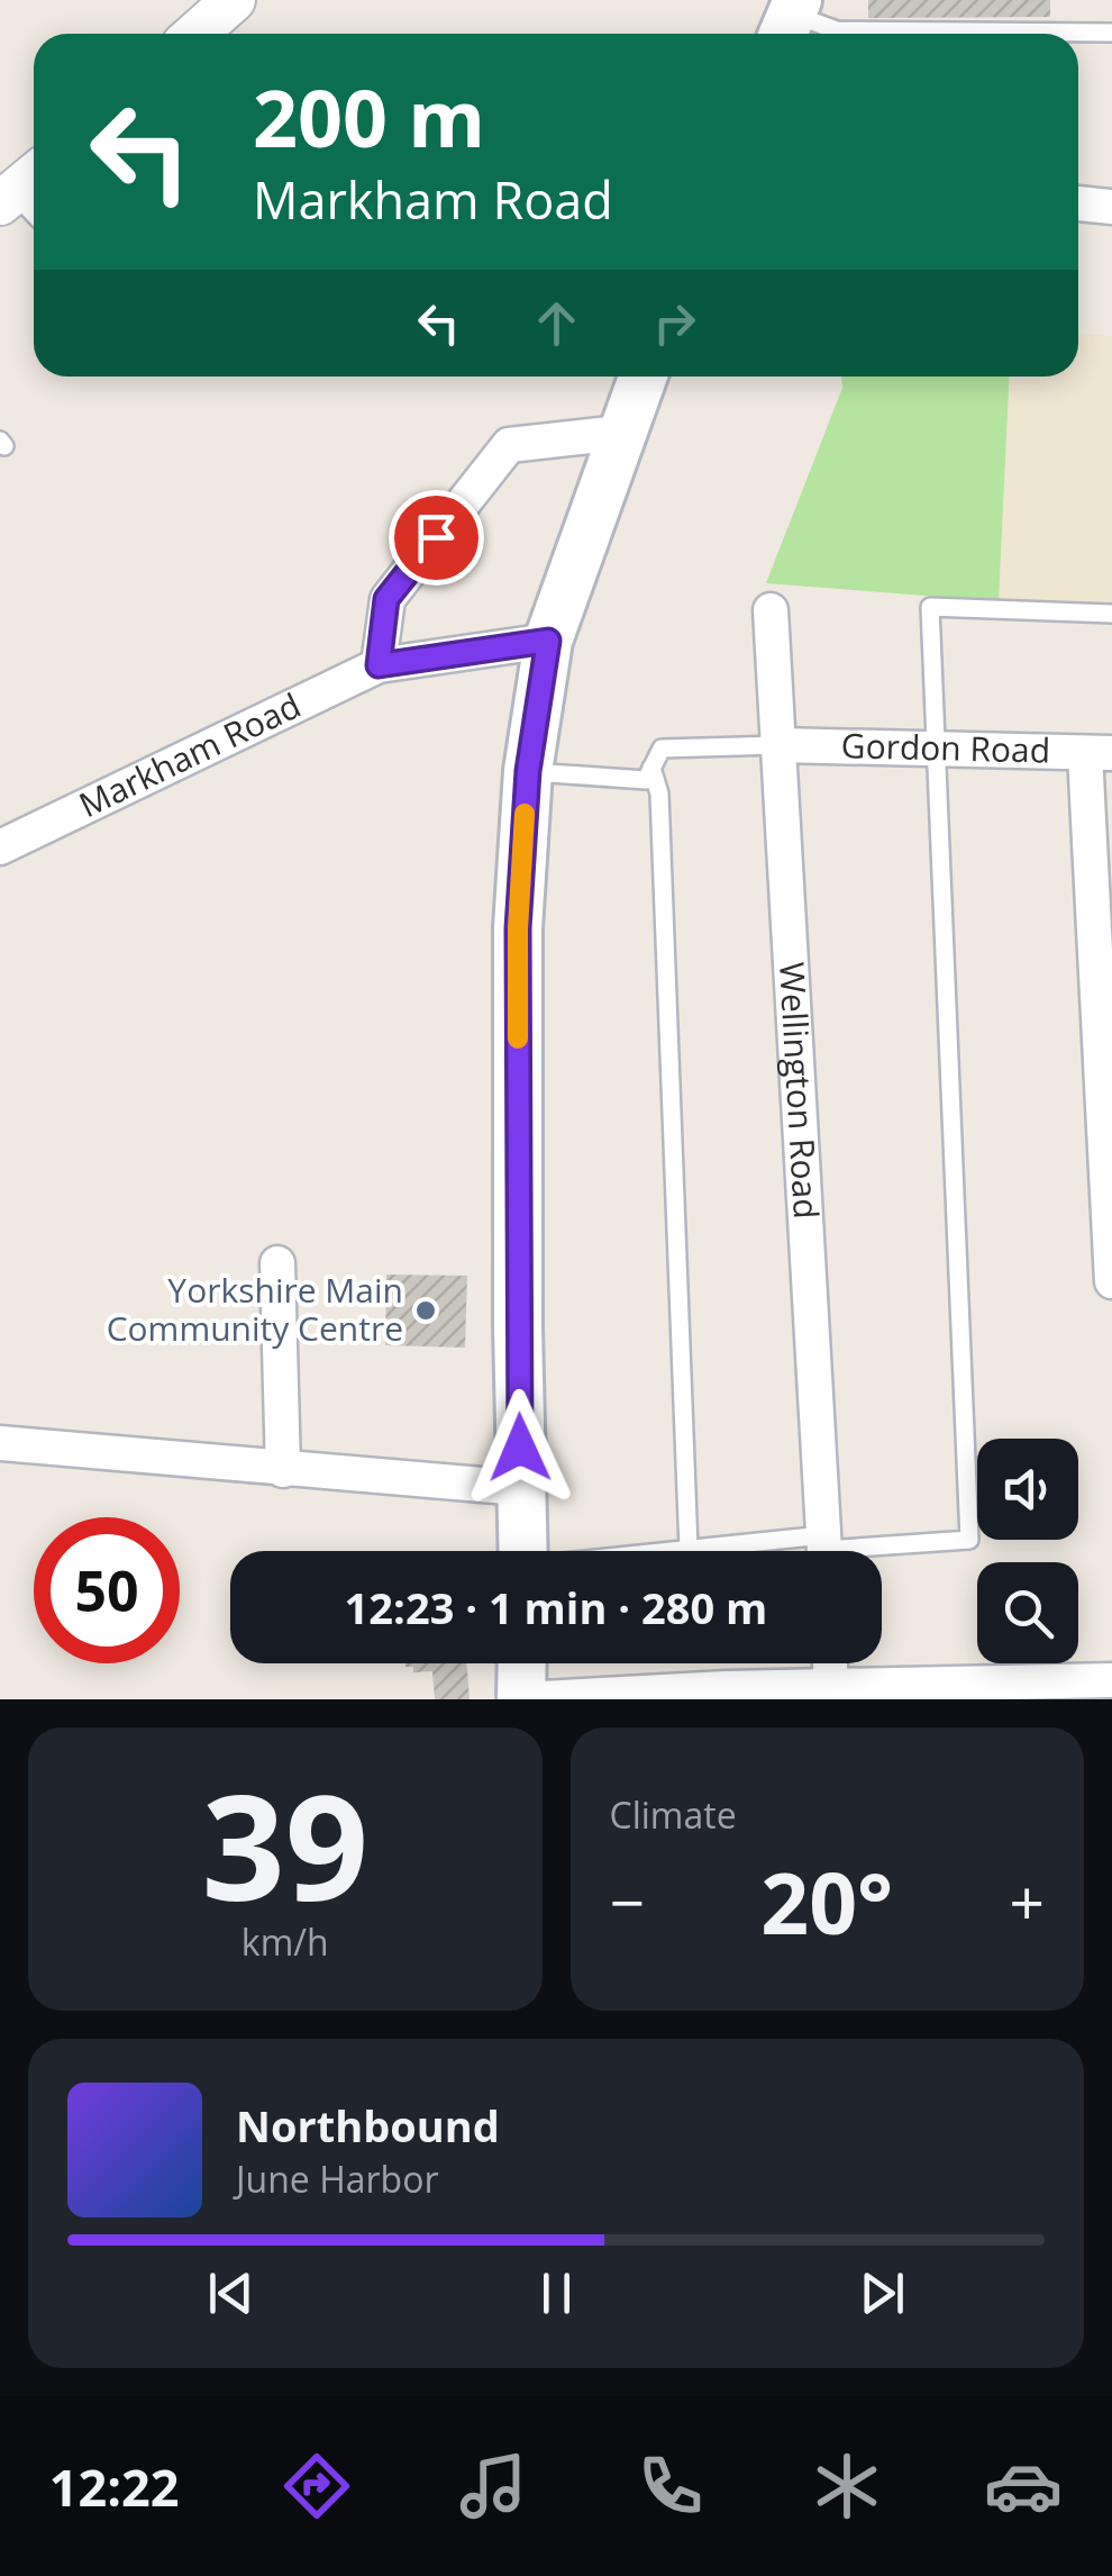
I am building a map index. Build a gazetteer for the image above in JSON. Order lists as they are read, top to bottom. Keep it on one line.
{"streets":{"street":["Gordon Road","Markham Road","Wellington Road"]},"crossings":[["Gordon Road","Wellington Road"]],"places":["Yorkshire Main Community Centre"],"page":{"turn":["200 m","Markham Road"],"limit":"50","trip":"12:23 · 1 min · 280 m","tile":[["39","km/h"],"Climate"],"heat":["−","20°","+"],"song":["Northbound","June Harbor"],"tabs":"12:22"}}
